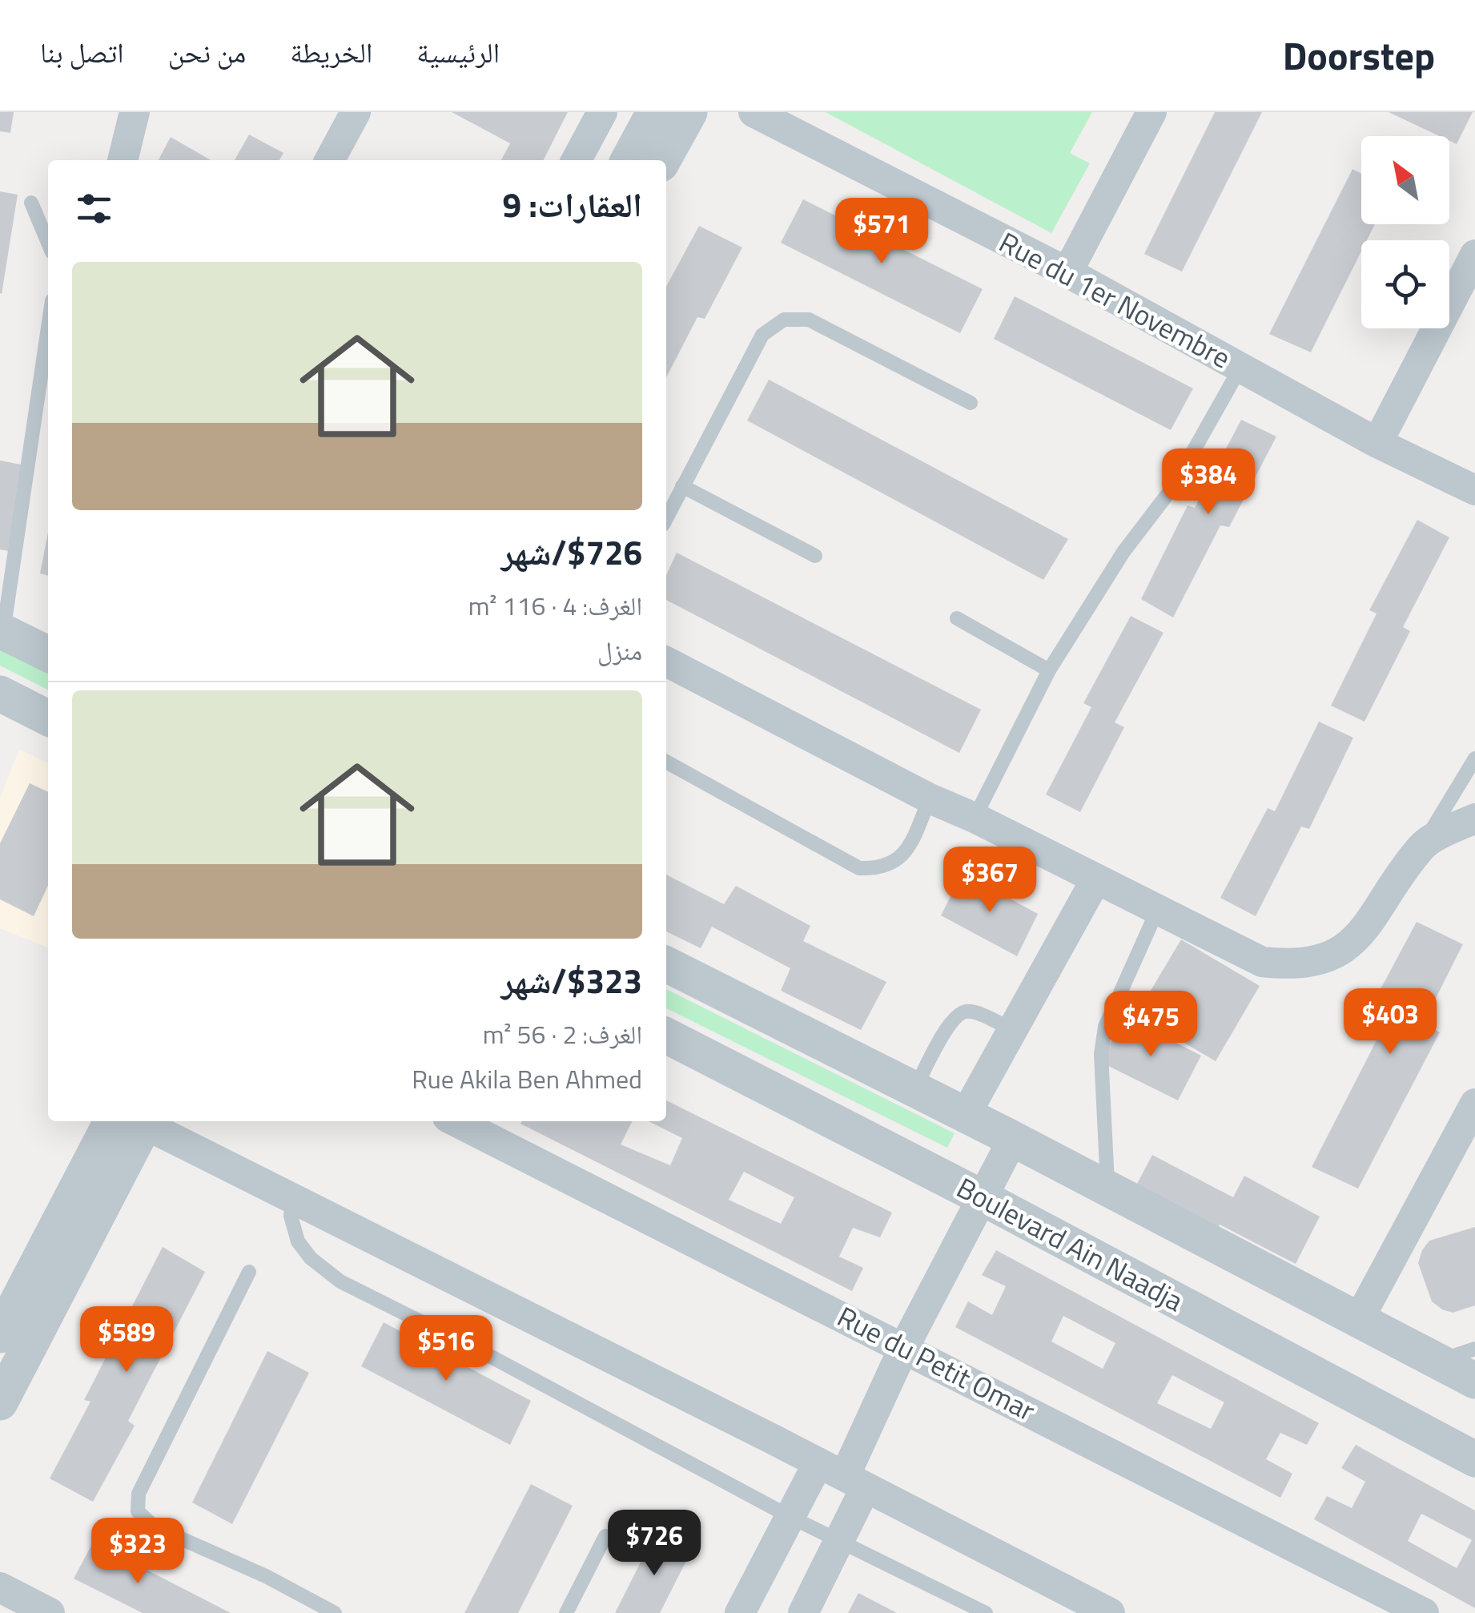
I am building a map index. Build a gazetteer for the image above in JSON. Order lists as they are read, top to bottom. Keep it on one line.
{"streets":{"street":["Rue du 1er Novembre","Boulevard Ain Naadja","Rue du Petit Omar"]},"north":"top left","page":{"header":"Doorstep","nav":["الرئيسية","الخريطة","من نحن","اتصل بنا"],"heading":"العقارات: 9","price":["$571","$384","$367","$403","$475","$589","$516","$726","$323"],"list":[{"name":"$726/شهر","note":"الغرف: 4 · 116 m² · منزل"},{"name":"$323/شهر","note":"الغرف: 2 · 56 m² · Rue Akila Ben Ahmed"}]}}
